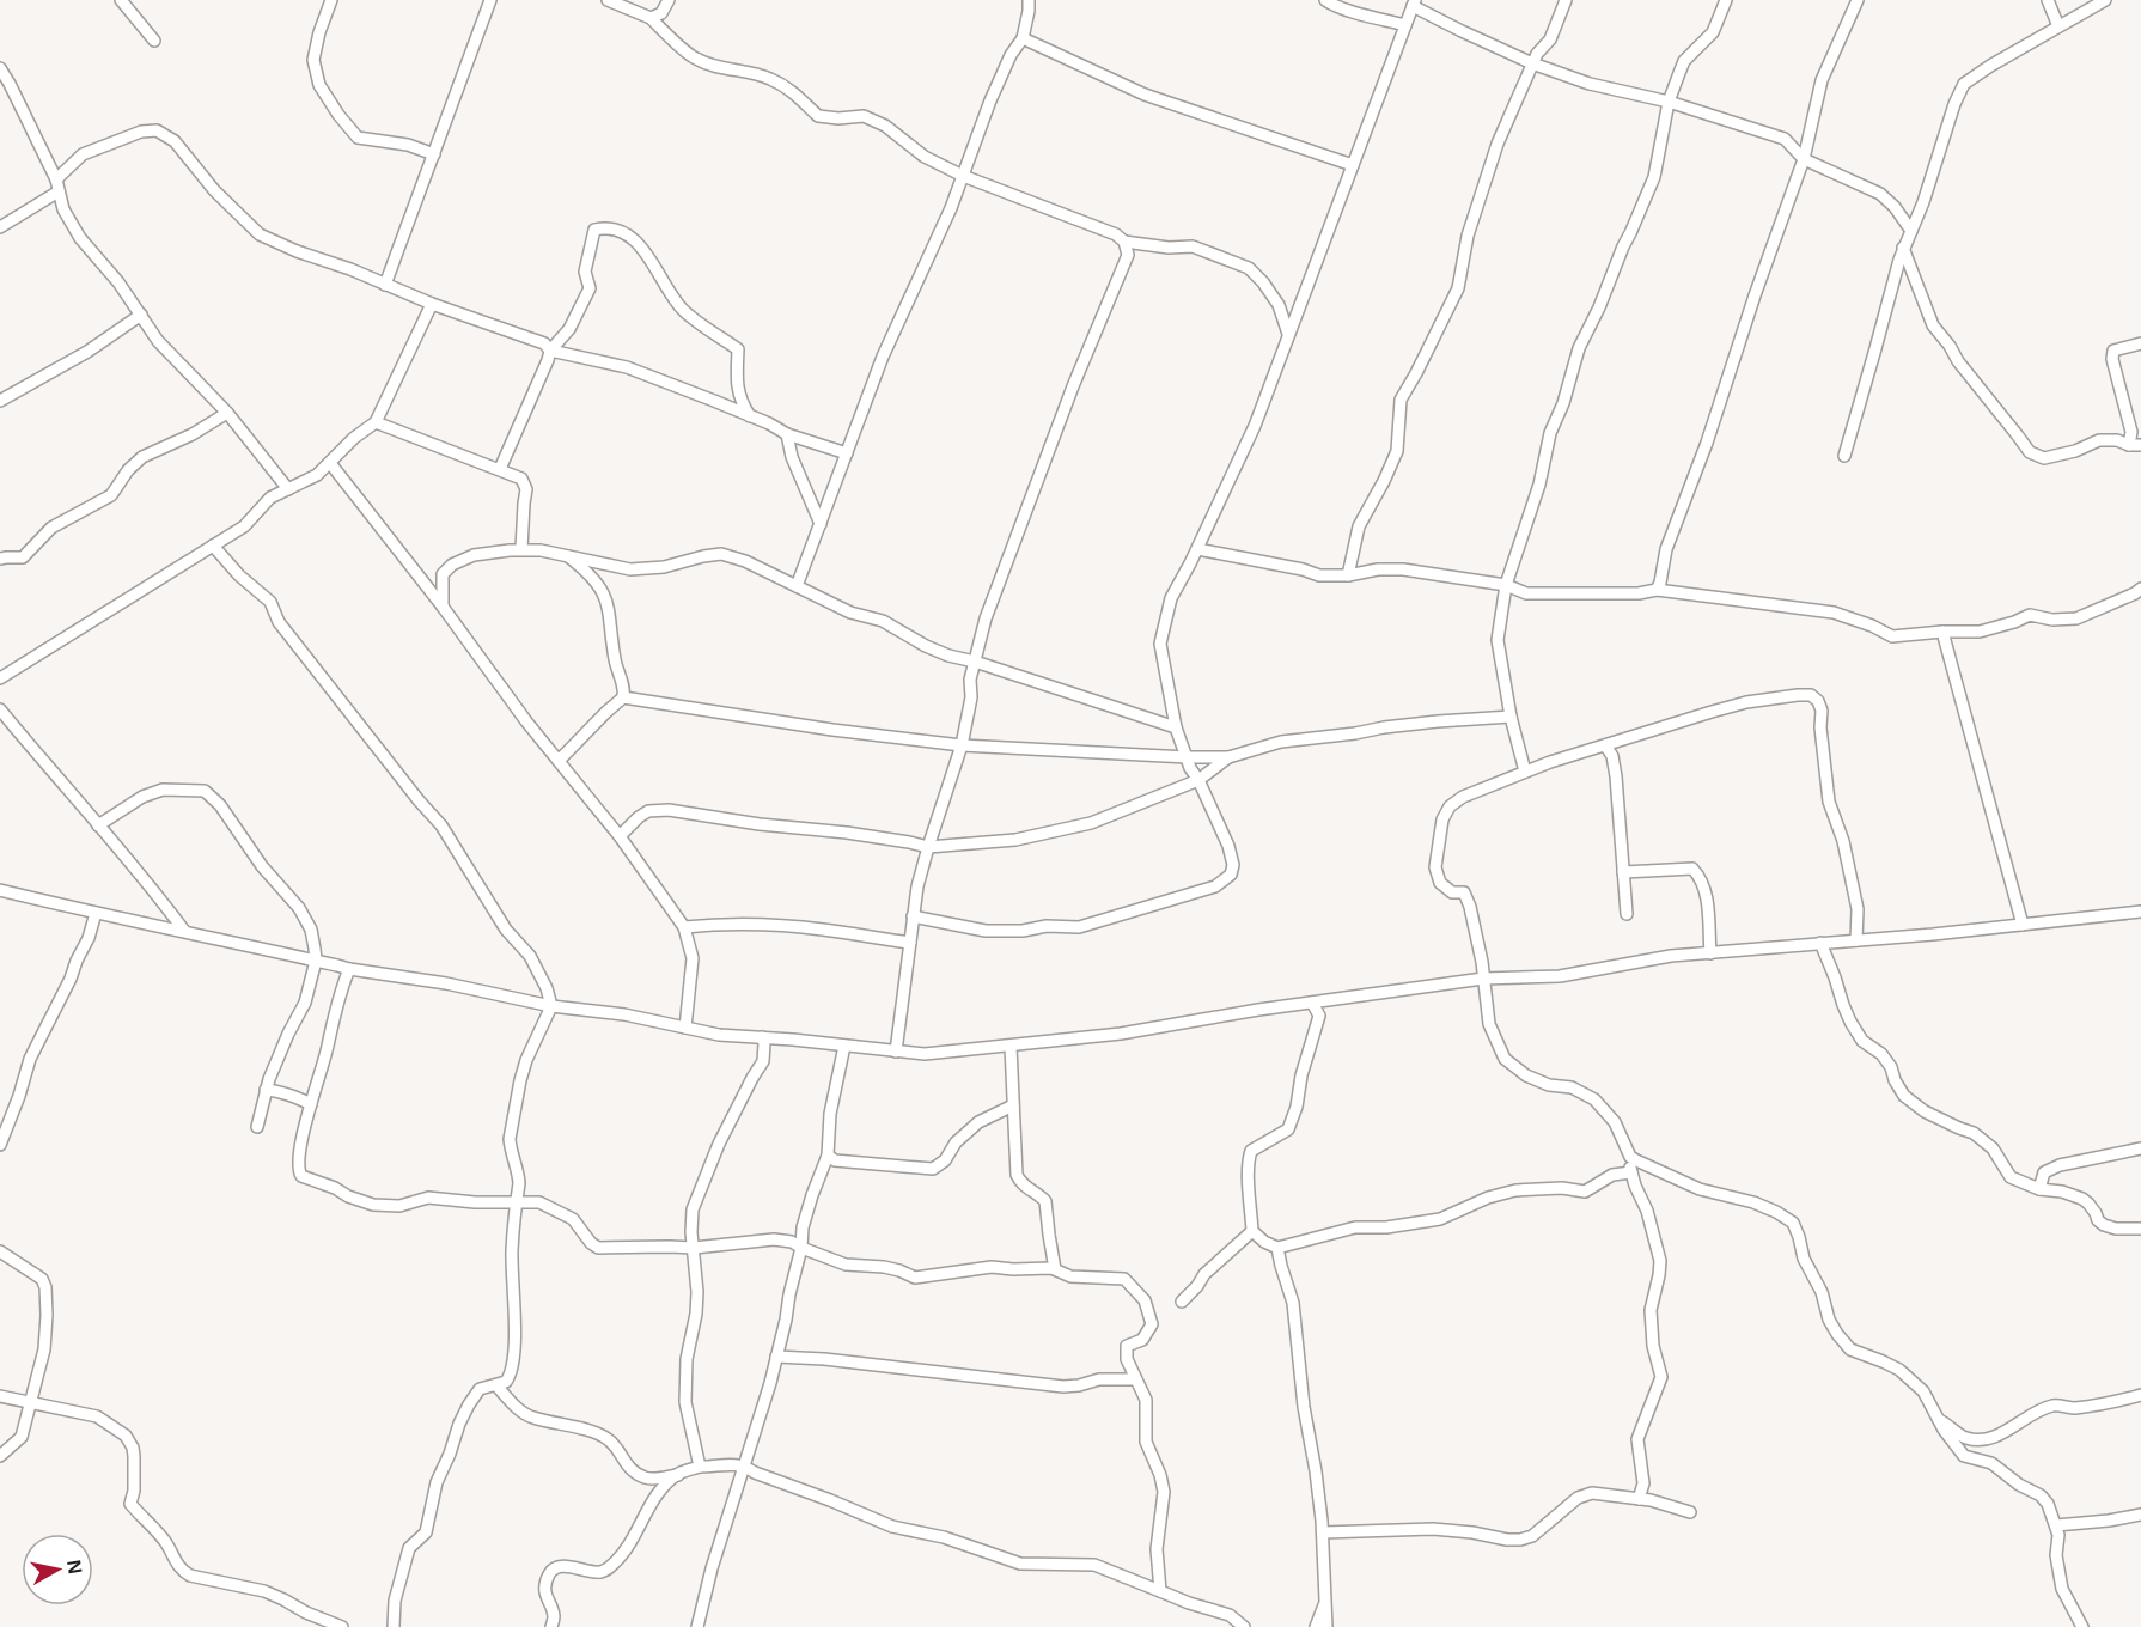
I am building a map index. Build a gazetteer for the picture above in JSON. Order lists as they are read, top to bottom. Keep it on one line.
{"north":"right"}
